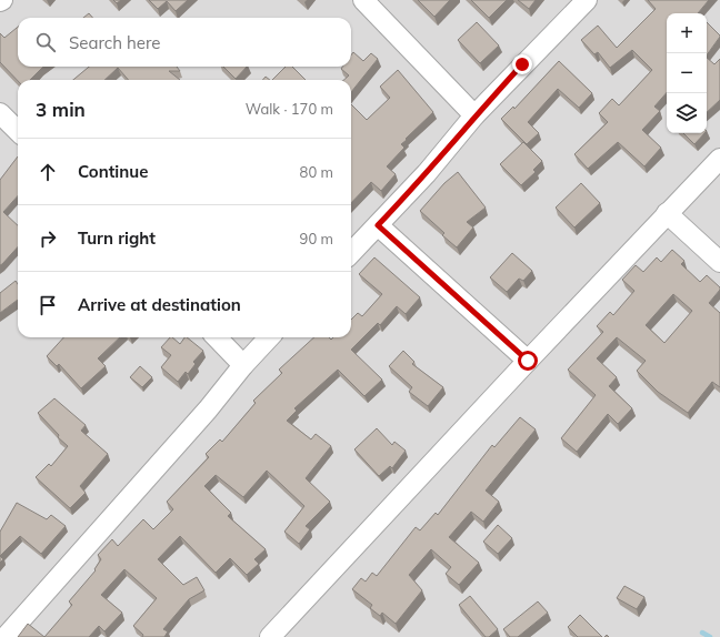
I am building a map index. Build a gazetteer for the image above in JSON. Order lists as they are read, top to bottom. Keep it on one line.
{"page":{"map_buttons":["+","−"],"search":"Search here","heading":["3 min","Walk · 170 m"],"list":[["Continue","80 m"],["Turn right","90 m"],"Arrive at destination"]}}
